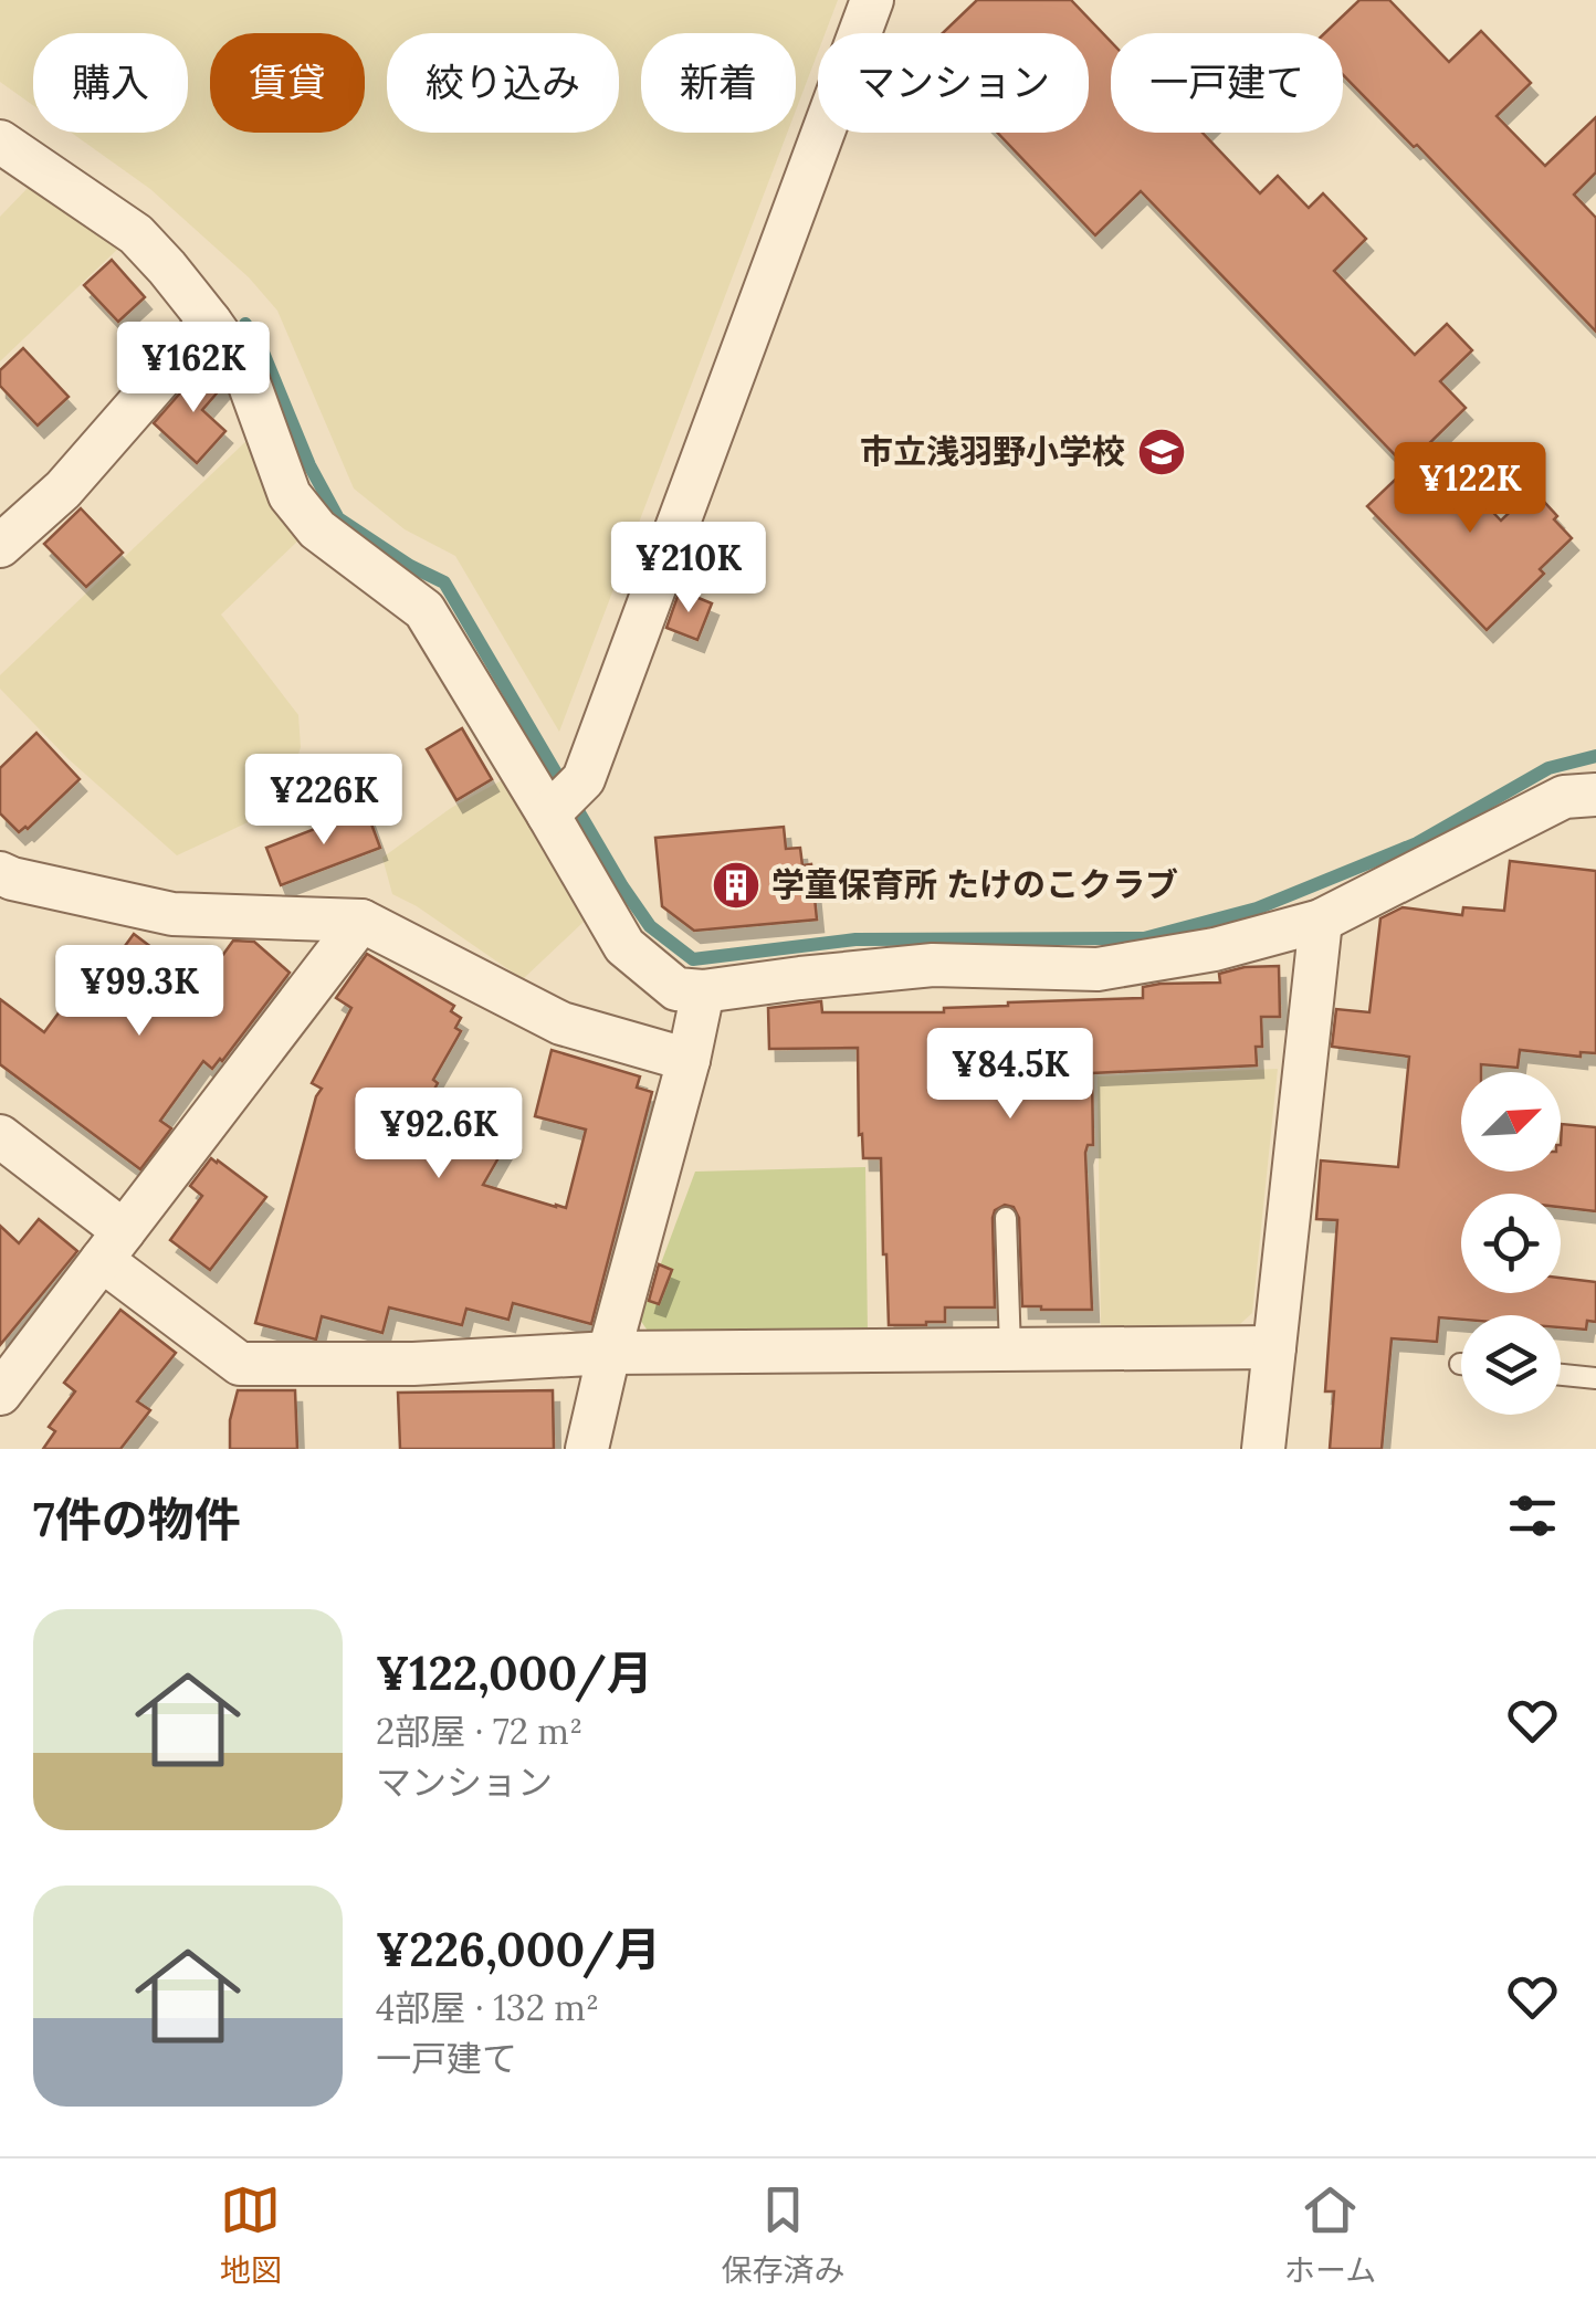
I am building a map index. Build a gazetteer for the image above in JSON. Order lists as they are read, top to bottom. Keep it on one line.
{"places":{"school or university":["市立浅羽野小学校"],"building":["学童保育所 たけのこクラブ"]},"north":"top right","page":{"chip":["購入","賃貸","絞り込み","新着","マンション","一戸建て"],"price":["¥162K","¥122K","¥210K","¥226K","¥99.3K","¥84.5K","¥92.6K"],"heading":"7件の物件","list":[{"name":"¥122,000/月","note":"2部屋 · 72 m² · マンション"},{"name":"¥226,000/月","note":"4部屋 · 132 m² · 一戸建て"}],"tabs":["地図","保存済み","ホーム"]}}
